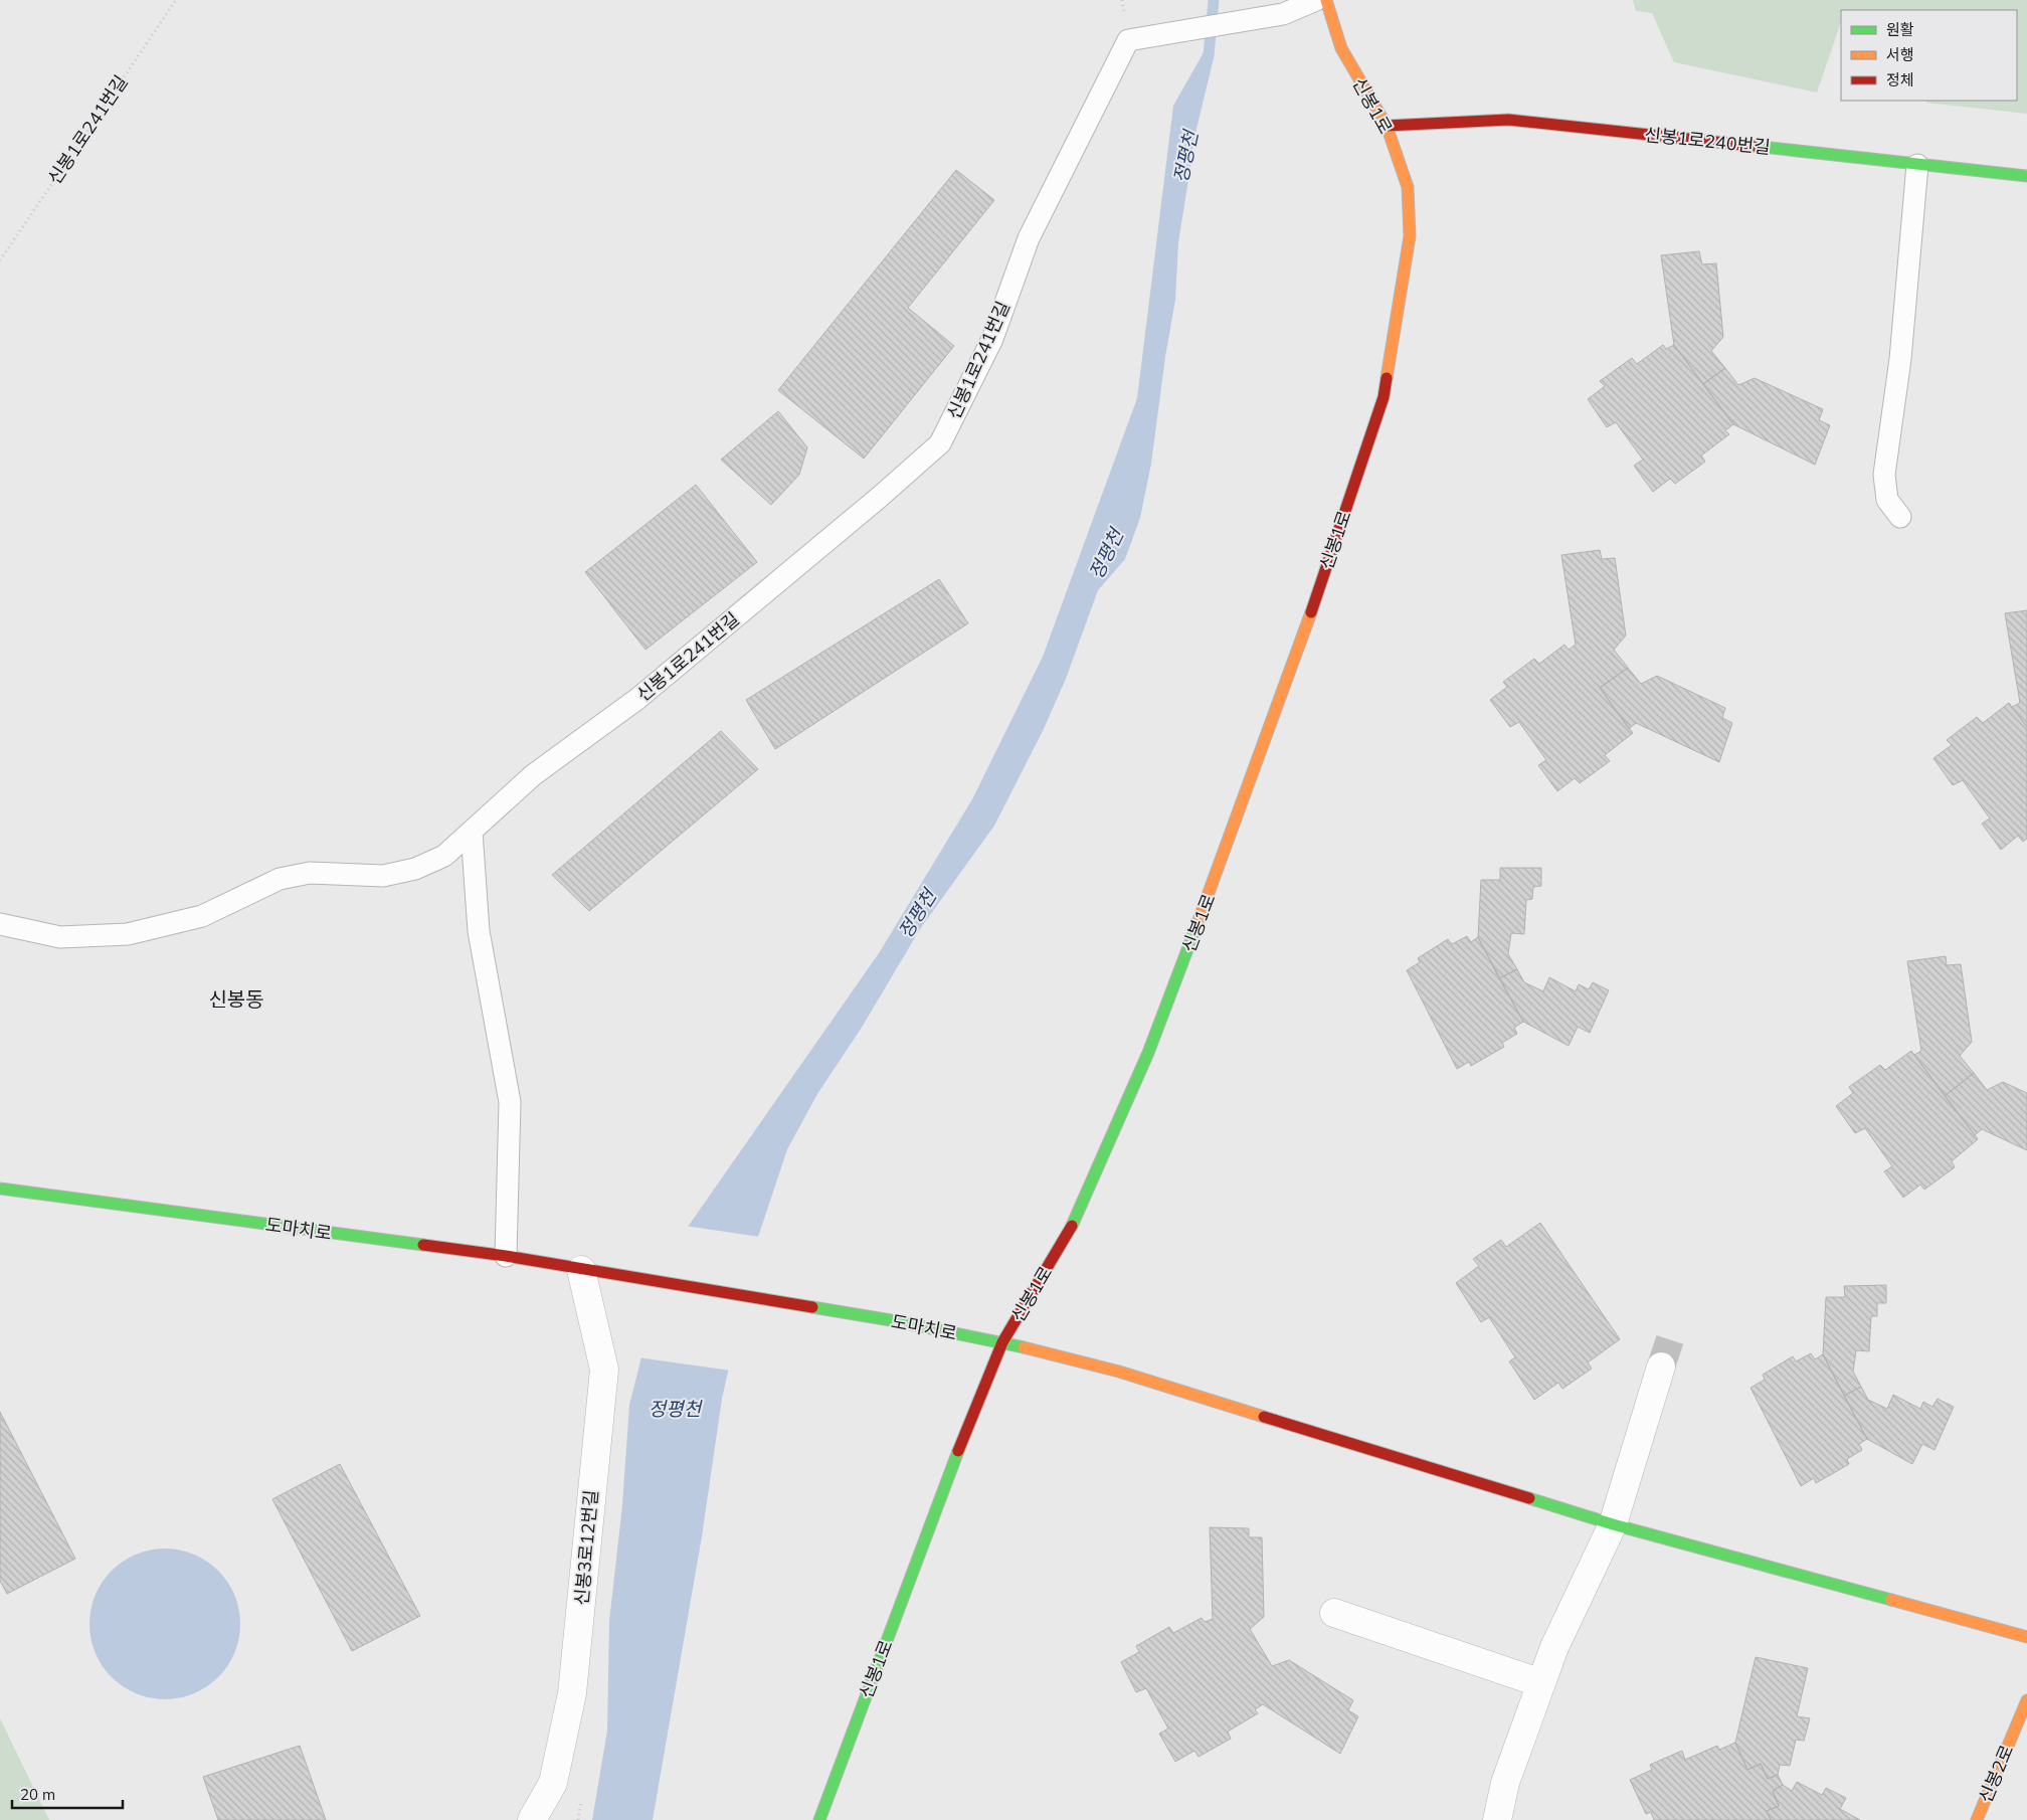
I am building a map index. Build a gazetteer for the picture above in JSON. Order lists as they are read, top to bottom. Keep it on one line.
{"streets":{"street":["신봉1로","신봉1로240번길","도마치로","신봉3로12번길","신봉2로"],"lane":["신봉1로241번길"]},"crossings":[["신봉1로","신봉1로240번길"],["신봉1로","도마치로"],["도마치로","신봉3로12번길"]],"districts":["신봉동"],"water":["정평천"],"legend":["원활","서행","정체"],"scale_bar":"20 m"}
